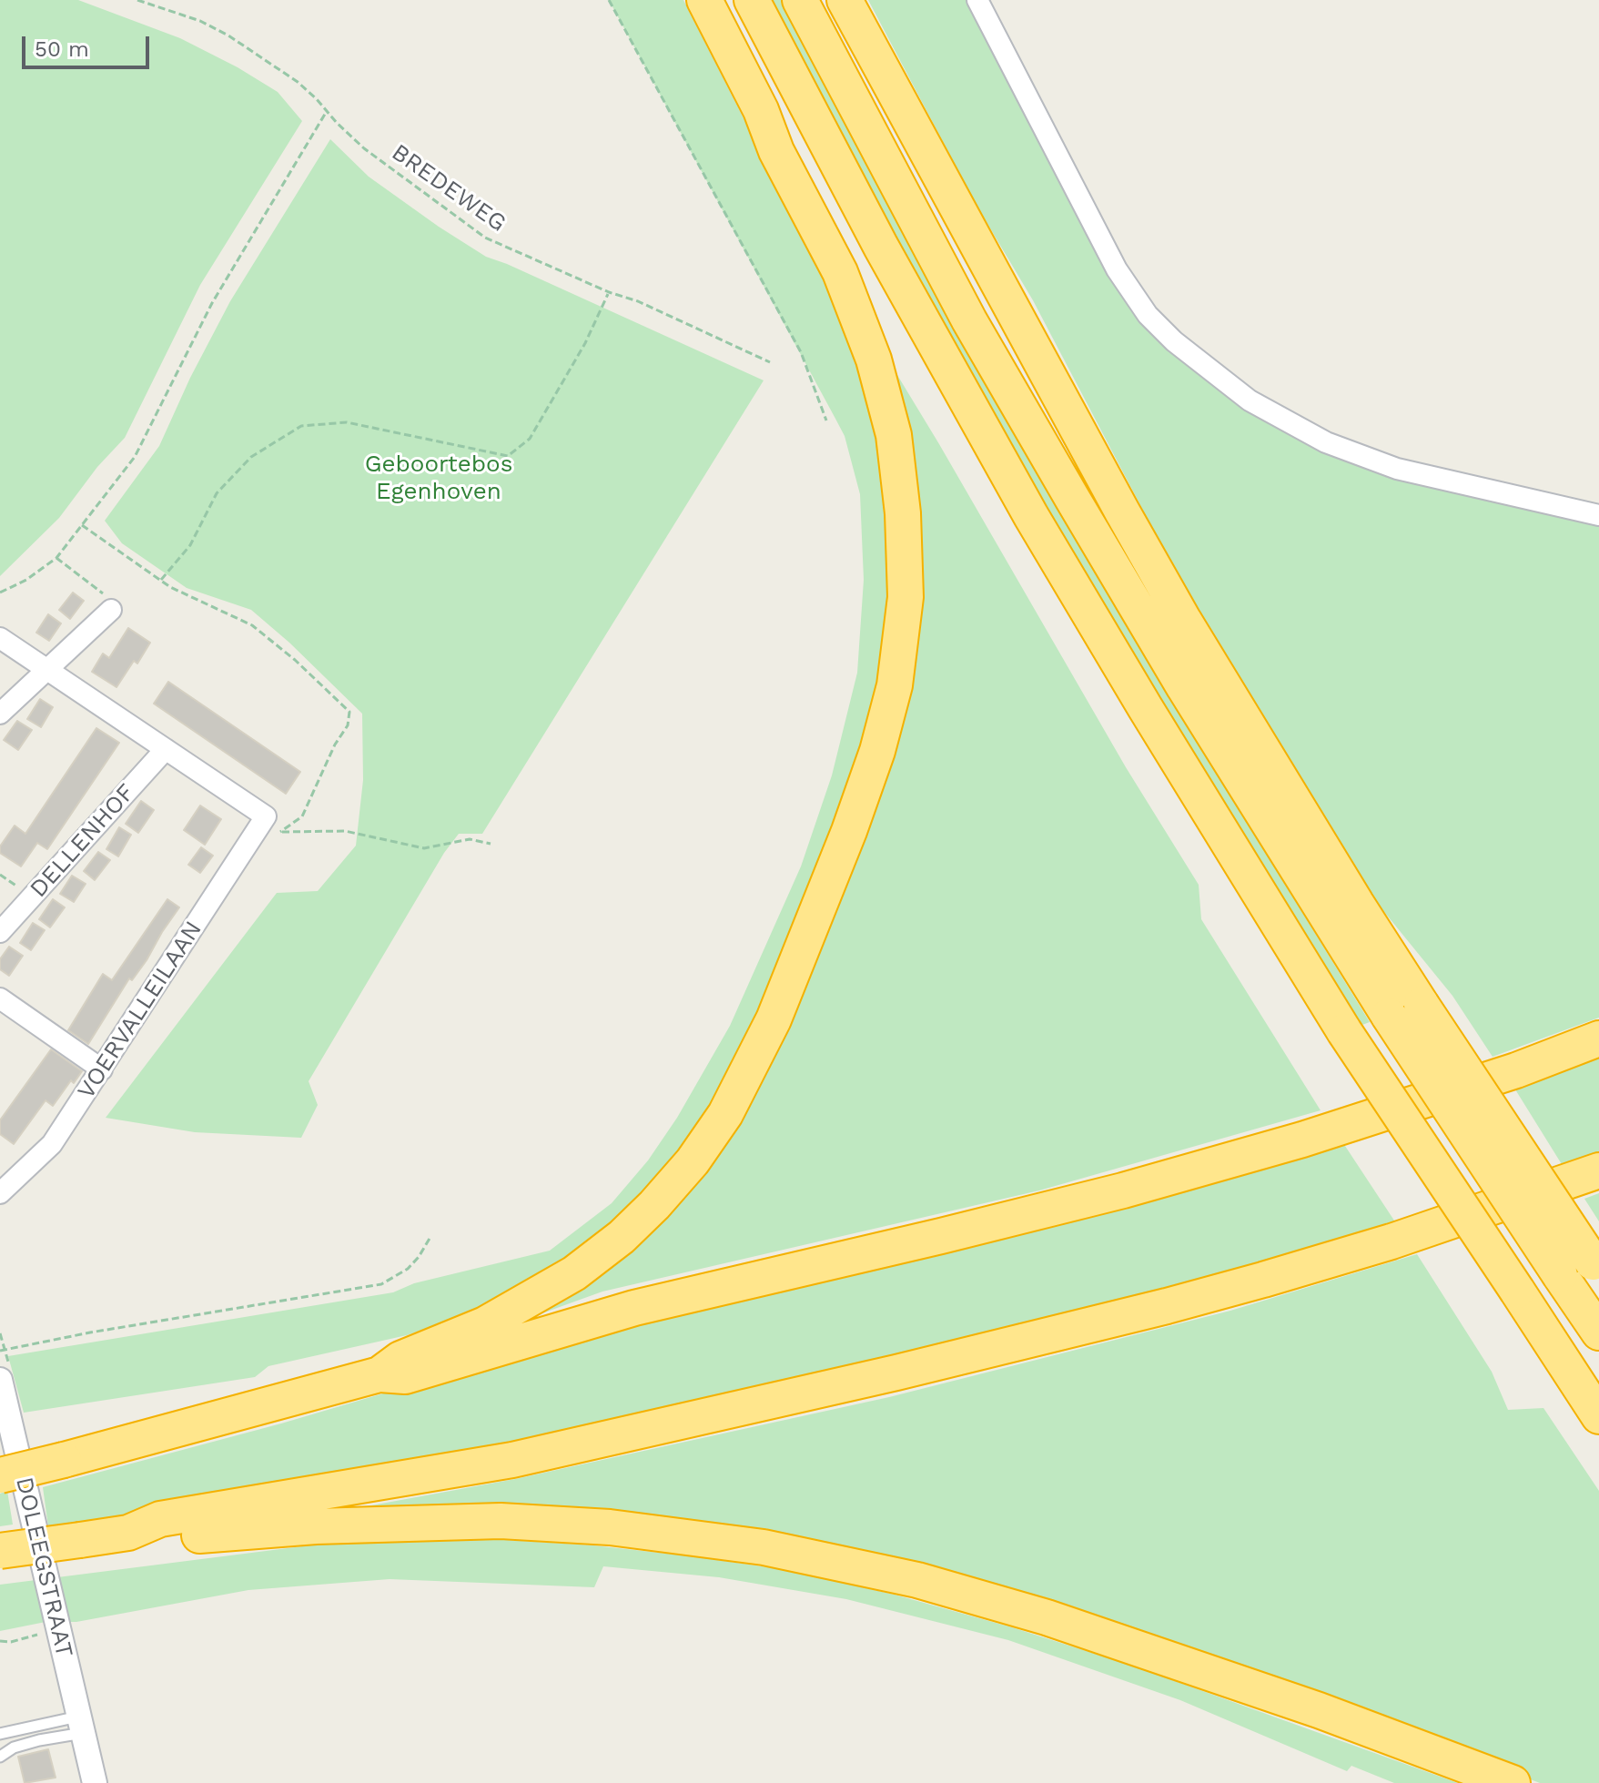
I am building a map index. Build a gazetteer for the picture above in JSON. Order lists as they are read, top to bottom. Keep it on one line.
{"streets":{"street":["DELLENHOF","VOERVALLEILAAN","DOLEEGSTRAAT"],"path":["BREDEWEG"]},"crossings":[["DELLENHOF","VOERVALLEILAAN"]],"parks":["Geboortebos Egenhoven"],"scale_bar":"50 m"}
